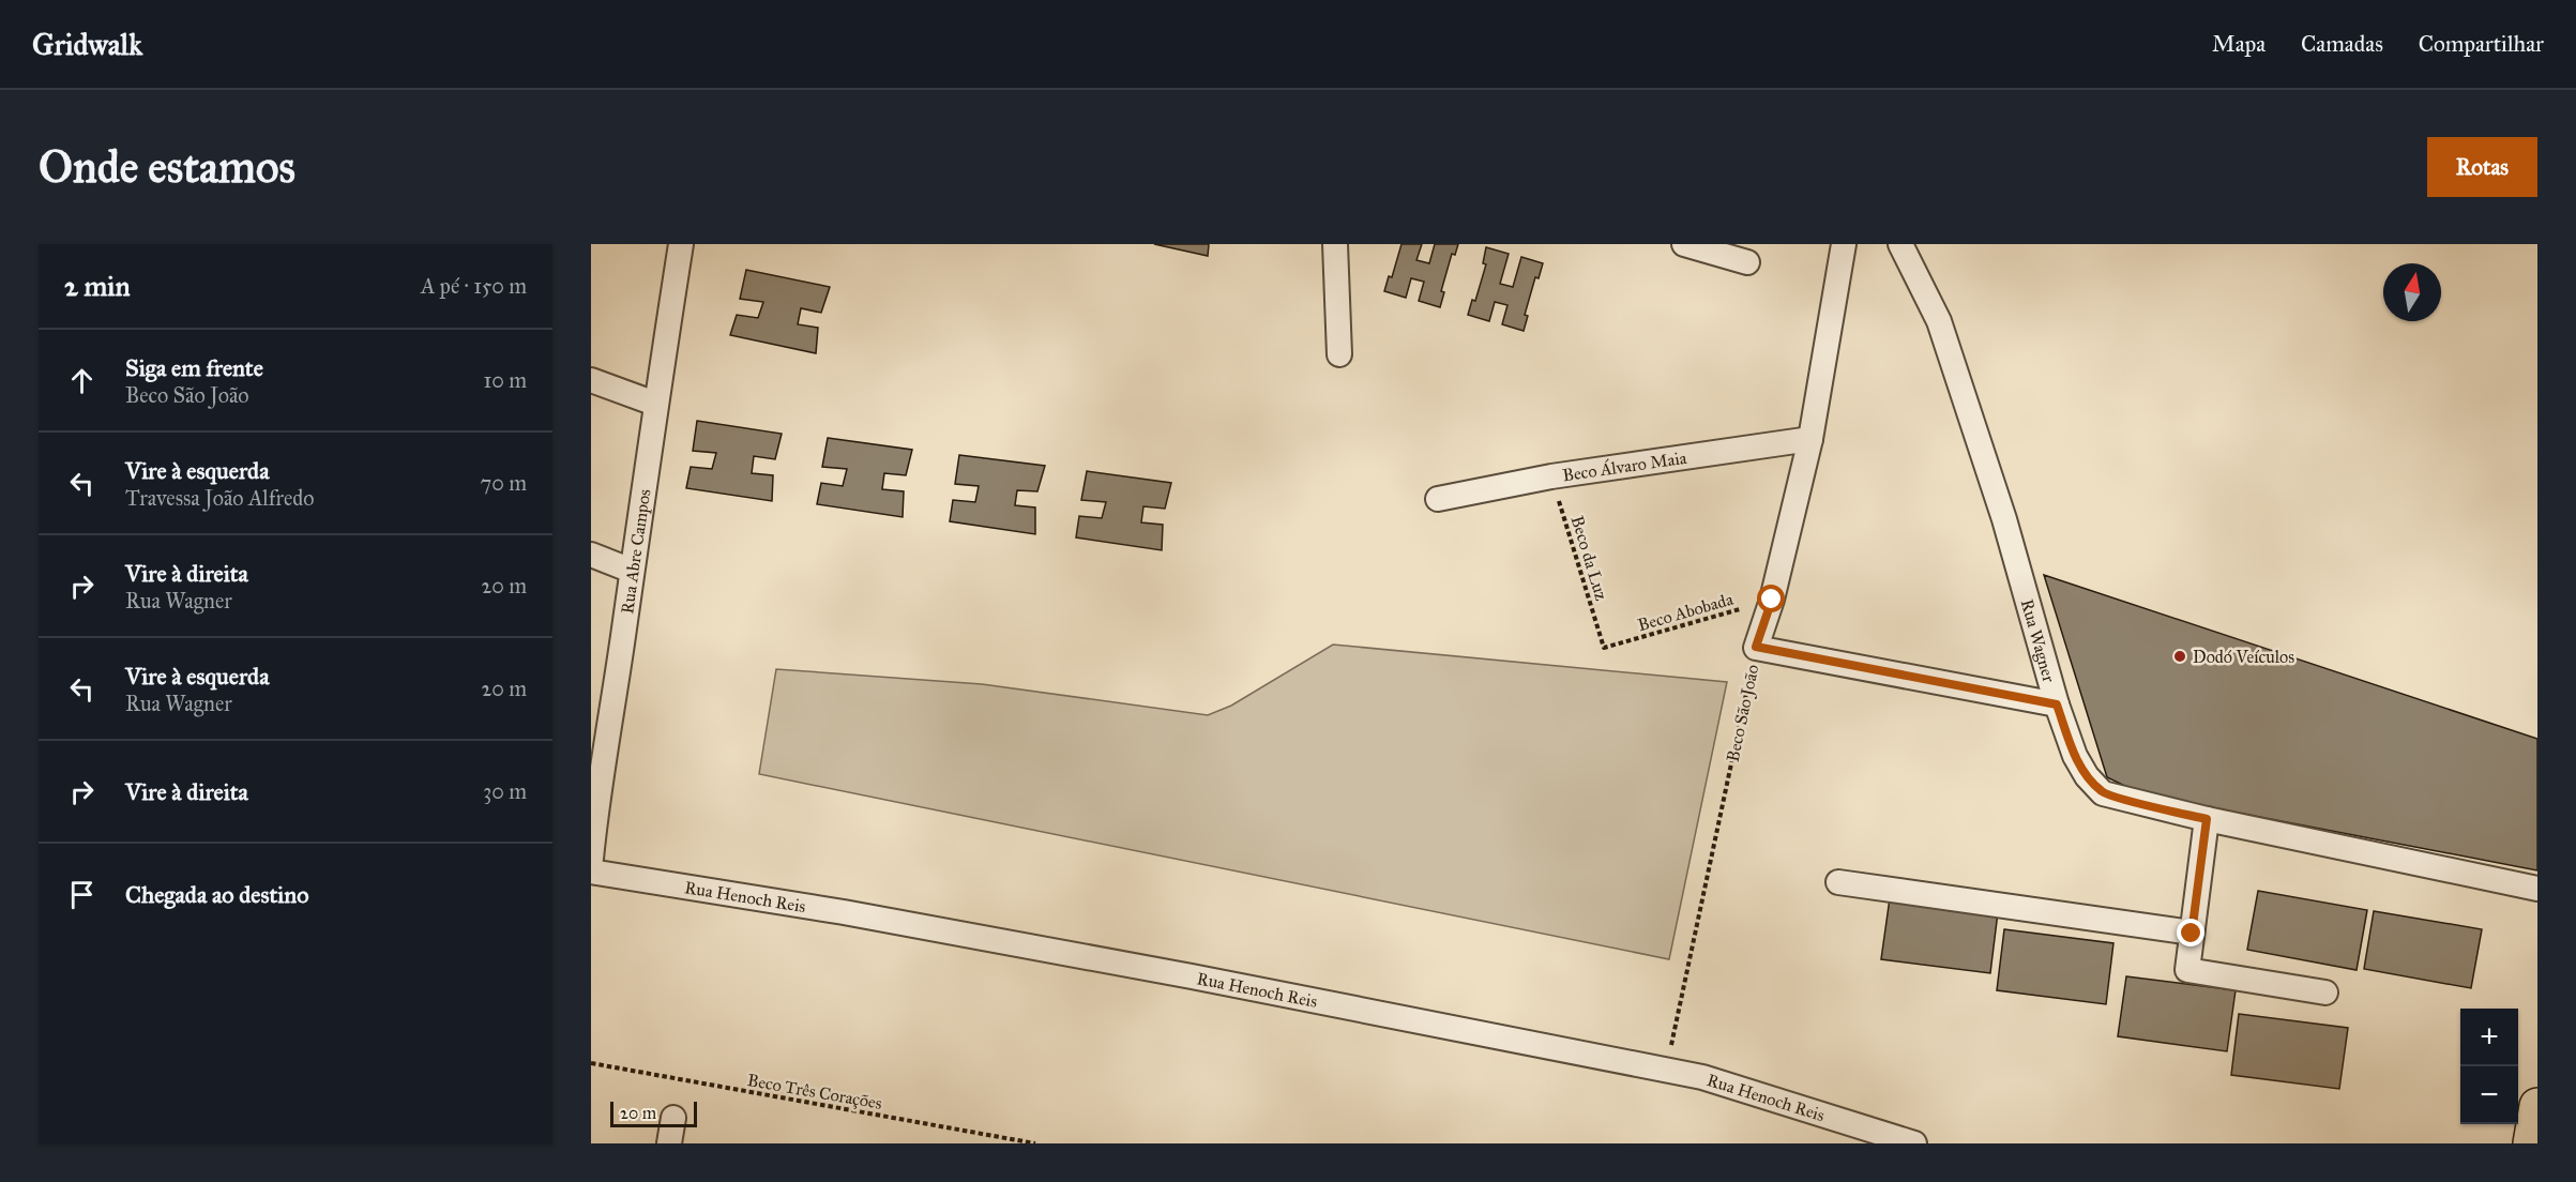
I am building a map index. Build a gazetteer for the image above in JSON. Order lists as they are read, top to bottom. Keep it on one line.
{"streets":{"street":["Beco Álvaro Maia","Rua Abre Campos","Rua Wagner","Beco São João","Rua Henoch Reis"],"path":["Beco da Luz","Beco Abobada","Beco Três Corações"]},"crossings":[["Beco Álvaro Maia","Beco da Luz"],["Beco Álvaro Maia","Beco São João"],["Beco da Luz","Beco Abobada"],["Beco Abobada","Beco São João"],["Beco São João","Rua Henoch Reis"]],"places":["Dodó Veículos"],"scale_bar":"20 m","north":"top","page":{"header":"Gridwalk","nav":["Mapa","Camadas","Compartilhar"],"buttons":"Rotas","title":"Onde estamos","heading":["2 min","A pé · 150 m"],"list":[["Siga em frente","Beco São João","10 m"],["Vire à esquerda","Travessa João Alfredo","70 m"],["Vire à direita","Rua Wagner","20 m"],["Vire à esquerda","Rua Wagner","20 m"],["Vire à direita","30 m"],"Chegada ao destino"],"map_buttons":["+","−"],"scale":"20 m"}}
